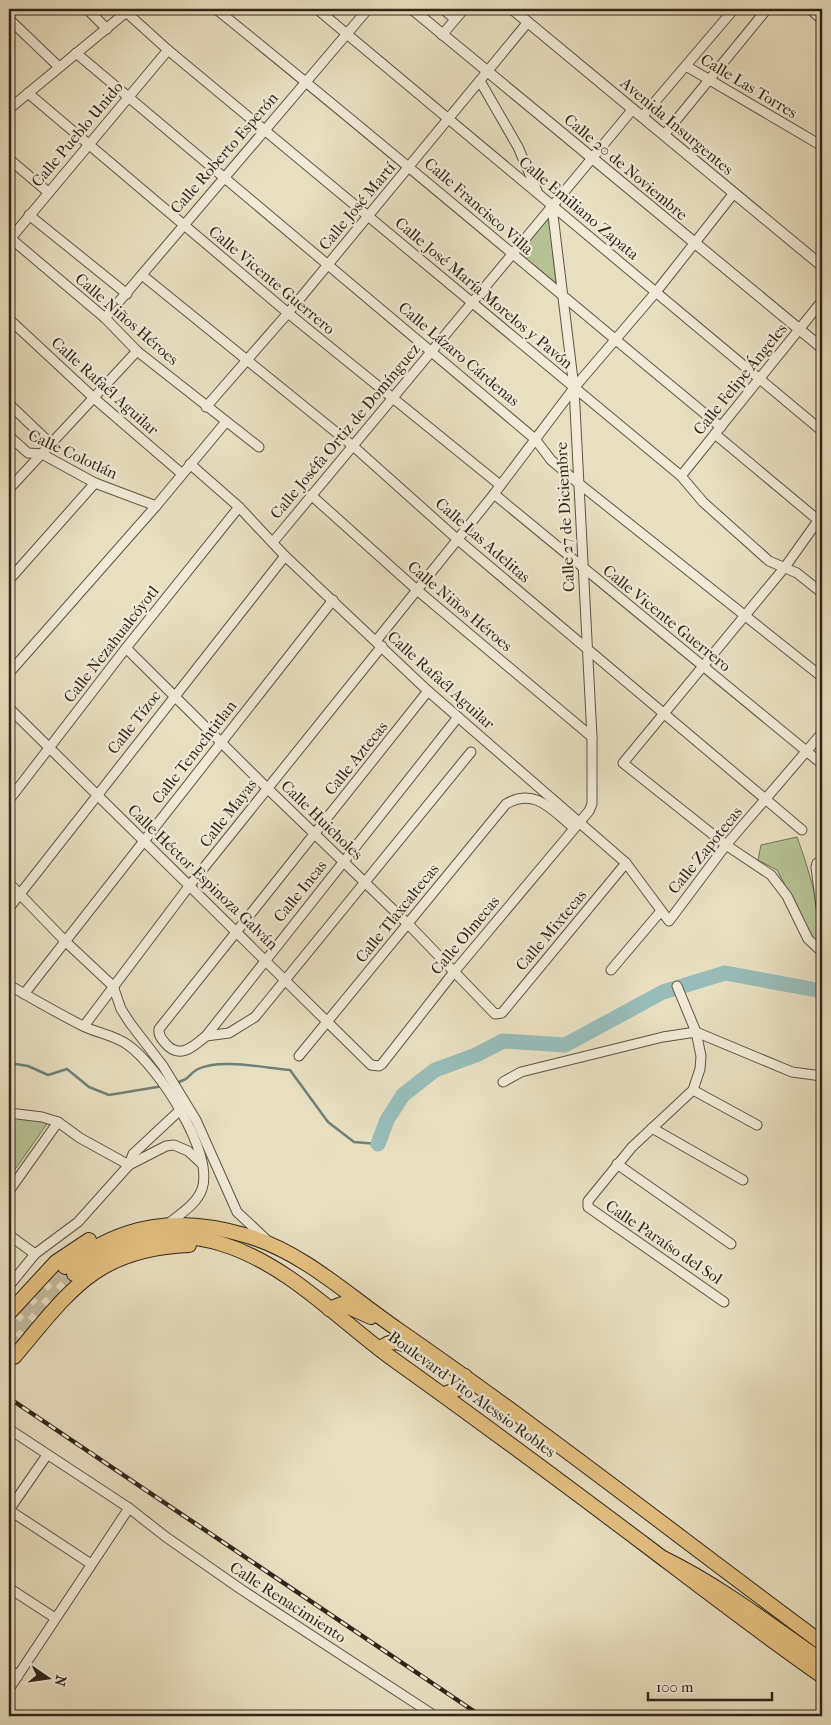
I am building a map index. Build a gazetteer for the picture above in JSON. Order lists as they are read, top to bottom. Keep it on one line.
{"streets":{"main road":["Boulevard Vito Alessio Robles"],"street":["Calle Las Torres","Avenida Insurgentes","Calle Pueblo Unido","Calle Roberto Esperón","Calle 20 de Noviembre","Calle José Martí","Calle Francisco Villa","Calle Emiliano Zapata","Calle Vicente Guerrero","Calle José María Morelos y Pavón","Calle Niños Héroes","Calle Lázaro Cárdenas","Calle Felipe Ángeles","Calle Rafaél Aguilar","Calle Joséfa Ortiz de Domínguez","Calle Colotlán","Calle 27 de Diciembre","Calle Las Adelitas","Calle Nezahualcóyotl","Calle Tízoc","Calle Tenochtitlan","Calle Aztecas","Calle Mayas","Calle Huicholes","Calle Zapotecas","Calle Héctor Espinoza Galván","Calle Incas","Calle Tlaxcaltecas","Calle Mixtecas","Calle Olmecas","Calle Paraíso del Sol","Calle Renacimiento"]},"crossings":[["Avenida Insurgentes","Calle José Martí"],["Avenida Insurgentes","Calle Joséfa Ortiz de Domínguez"],["Avenida Insurgentes","Calle Mayas"],["Calle Pueblo Unido","Calle Vicente Guerrero"],["Calle Pueblo Unido","Calle José María Morelos y Pavón"],["Calle Pueblo Unido","Calle Niños Héroes"],["Calle Pueblo Unido","Calle Lázaro Cárdenas"],["Calle Roberto Esperón","Calle Francisco Villa"],["Calle Roberto Esperón","Calle Emiliano Zapata"],["Calle Roberto Esperón","Calle Vicente Guerrero"],["Calle Roberto Esperón","Calle José María Morelos y Pavón"],["Calle Roberto Esperón","Calle Niños Héroes"],["Calle Roberto Esperón","Calle Lázaro Cárdenas"],["Calle Roberto Esperón","Calle Las Adelitas"],["Calle 20 de Noviembre","Calle José Martí"],["Calle 20 de Noviembre","Calle Felipe Ángeles"],["Calle 20 de Noviembre","Calle Joséfa Ortiz de Domínguez"],["Calle 20 de Noviembre","Calle Mayas"],["Calle José Martí","Calle Francisco Villa"],["Calle José Martí","Calle Emiliano Zapata"],["Calle José Martí","Calle Vicente Guerrero"],["Calle José Martí","Calle José María Morelos y Pavón"],["Calle José Martí","Calle Niños Héroes"],["Calle José Martí","Calle Lázaro Cárdenas"],["Calle José Martí","Calle Las Adelitas"],["Calle Francisco Villa","Calle Felipe Ángeles"],["Calle Francisco Villa","Calle Joséfa Ortiz de Domínguez"],["Calle Francisco Villa","Calle 27 de Diciembre"],["Calle Francisco Villa","Calle Mayas"],["Calle Emiliano Zapata","Calle Felipe Ángeles"],["Calle Emiliano Zapata","Calle Joséfa Ortiz de Domínguez"],["Calle Emiliano Zapata","Calle 27 de Diciembre"],["Calle Emiliano Zapata","Calle Mayas"],["Calle Vicente Guerrero","Calle Joséfa Ortiz de Domínguez"],["Calle Vicente Guerrero","Calle 27 de Diciembre"],["Calle Vicente Guerrero","Calle Mayas"],["Calle Vicente Guerrero","Calle Zapotecas"],["Calle José María Morelos y Pavón","Calle Felipe Ángeles"],["Calle José María Morelos y Pavón","Calle Joséfa Ortiz de Domínguez"],["Calle José María Morelos y Pavón","Calle 27 de Diciembre"],["Calle José María Morelos y Pavón","Calle Mayas"],["Calle Niños Héroes","Calle Joséfa Ortiz de Domínguez"],["Calle Niños Héroes","Calle 27 de Diciembre"],["Calle Niños Héroes","Calle Mayas"],["Calle Lázaro Cárdenas","Calle Joséfa Ortiz de Domínguez"],["Calle Lázaro Cárdenas","Calle 27 de Diciembre"],["Calle Lázaro Cárdenas","Calle Mayas"],["Calle Rafaél Aguilar","Calle Joséfa Ortiz de Domínguez"],["Calle Rafaél Aguilar","Calle 27 de Diciembre"],["Calle Rafaél Aguilar","Calle Nezahualcóyotl"],["Calle Rafaél Aguilar","Calle Tízoc"],["Calle Rafaél Aguilar","Calle Tenochtitlan"],["Calle Rafaél Aguilar","Calle Aztecas"],["Calle Rafaél Aguilar","Calle Mayas"],["Calle Rafaél Aguilar","Calle Zapotecas"],["Calle Rafaél Aguilar","Calle Incas"],["Calle Rafaél Aguilar","Calle Tlaxcaltecas"],["Calle Rafaél Aguilar","Calle Mixtecas"],["Calle Rafaél Aguilar","Calle Olmecas"],["Calle Joséfa Ortiz de Domínguez","Calle 27 de Diciembre"],["Calle Joséfa Ortiz de Domínguez","Calle Las Adelitas"],["Calle 27 de Diciembre","Calle Las Adelitas"],["Calle 27 de Diciembre","Calle Mayas"],["Calle 27 de Diciembre","Calle Tlaxcaltecas"],["Calle 27 de Diciembre","Calle Olmecas"],["Calle Las Adelitas","Calle Mayas"],["Calle Las Adelitas","Calle Zapotecas"],["Calle Nezahualcóyotl","Calle Huicholes"],["Calle Nezahualcóyotl","Calle Héctor Espinoza Galván"],["Calle Tízoc","Calle Huicholes"],["Calle Tízoc","Calle Héctor Espinoza Galván"],["Calle Tenochtitlan","Calle Huicholes"],["Calle Tenochtitlan","Calle Héctor Espinoza Galván"],["Calle Aztecas","Calle Huicholes"],["Calle Aztecas","Calle Héctor Espinoza Galván"],["Calle Aztecas","Calle Incas"],["Calle Mayas","Calle Huicholes"],["Calle Mayas","Calle Héctor Espinoza Galván"],["Calle Huicholes","Calle Incas"],["Calle Huicholes","Calle Tlaxcaltecas"],["Calle Huicholes","Calle Mixtecas"],["Calle Huicholes","Calle Olmecas"],["Calle Héctor Espinoza Galván","Calle Incas"],["Calle Héctor Espinoza Galván","Calle Tlaxcaltecas"],["Calle Héctor Espinoza Galván","Calle Olmecas"],["Calle Tlaxcaltecas","Calle Olmecas"]],"scale_bar":"100 m","north":"right"}
